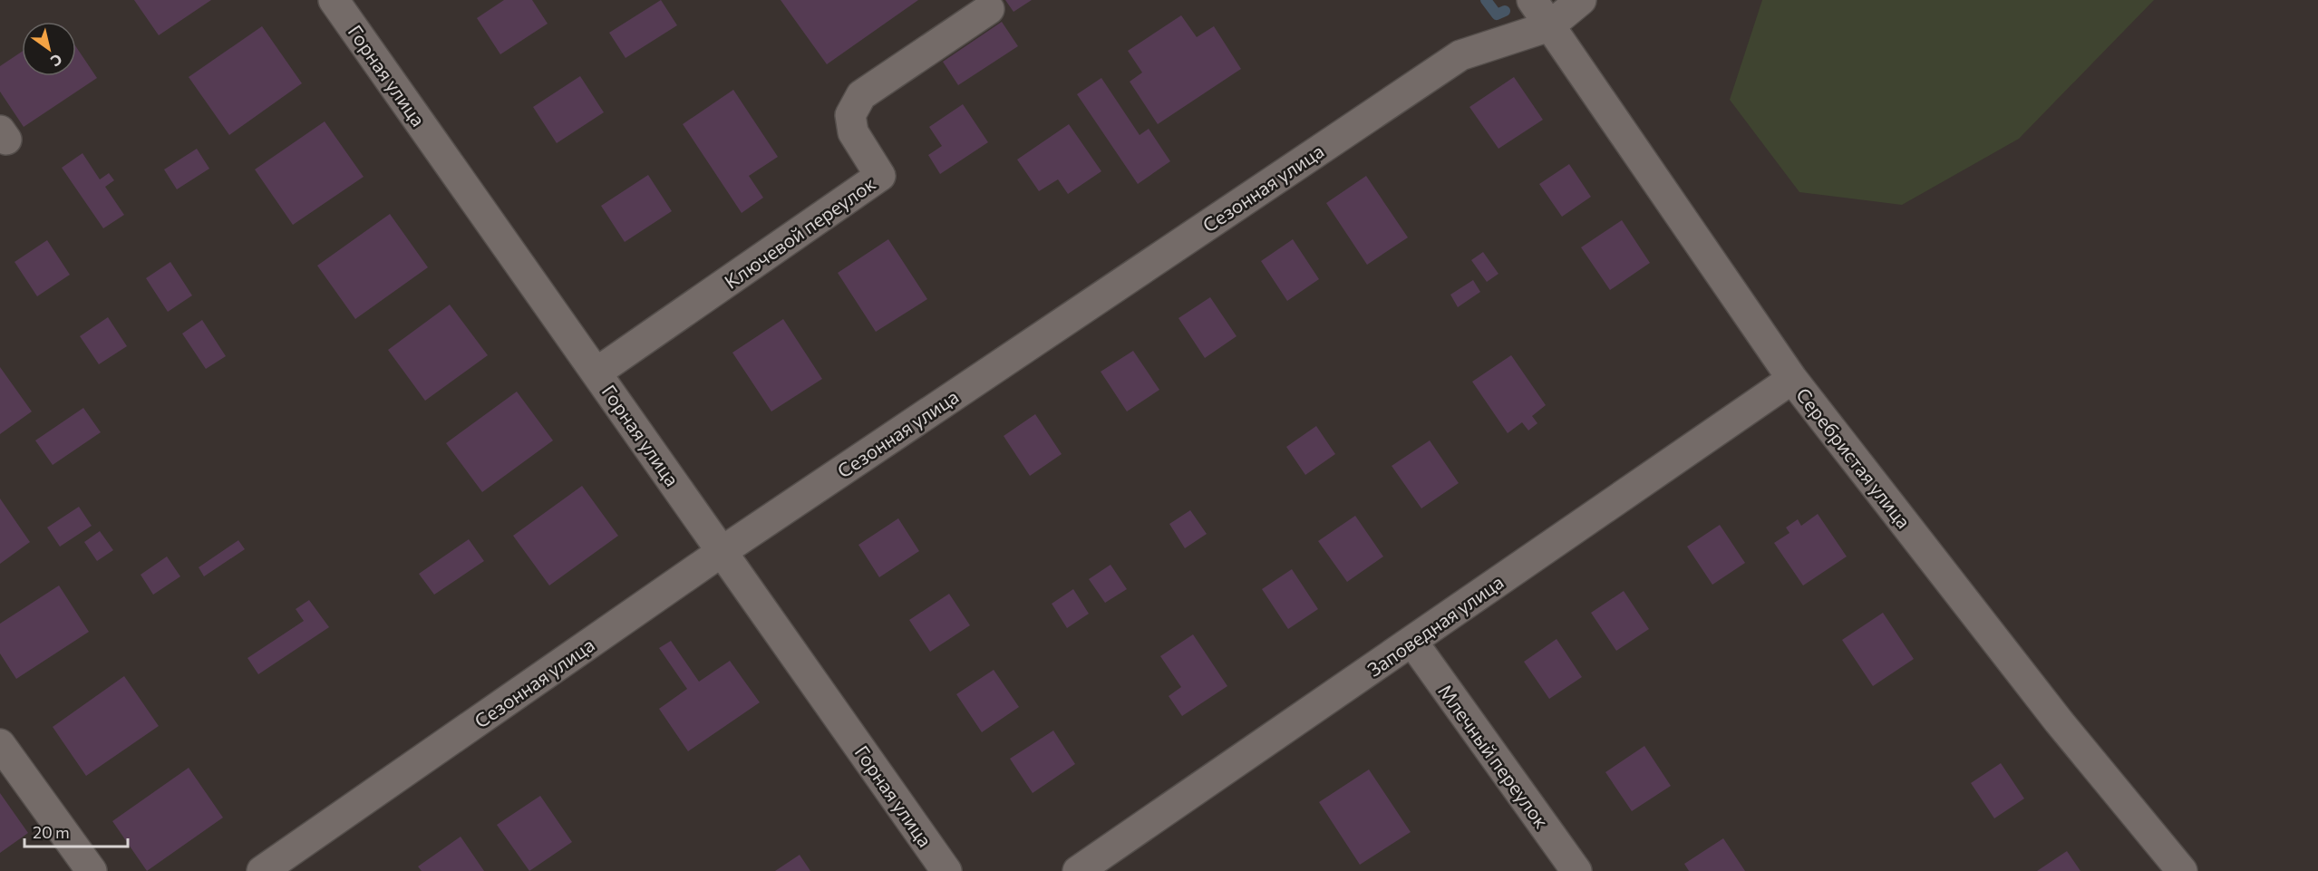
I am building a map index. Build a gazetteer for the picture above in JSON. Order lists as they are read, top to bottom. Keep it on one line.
{"streets":{"street":["Горная улица","Сезонная улица","Ключевой переулок","Серебристая улица","Заповедная улица","Млечный переулок"]},"crossings":[["Горная улица","Сезонная улица"],["Горная улица","Ключевой переулок"],["Сезонная улица","Серебристая улица"],["Серебристая улица","Заповедная улица"],["Заповедная улица","Млечный переулок"]],"scale_bar":"20 m","north":"bottom right"}
